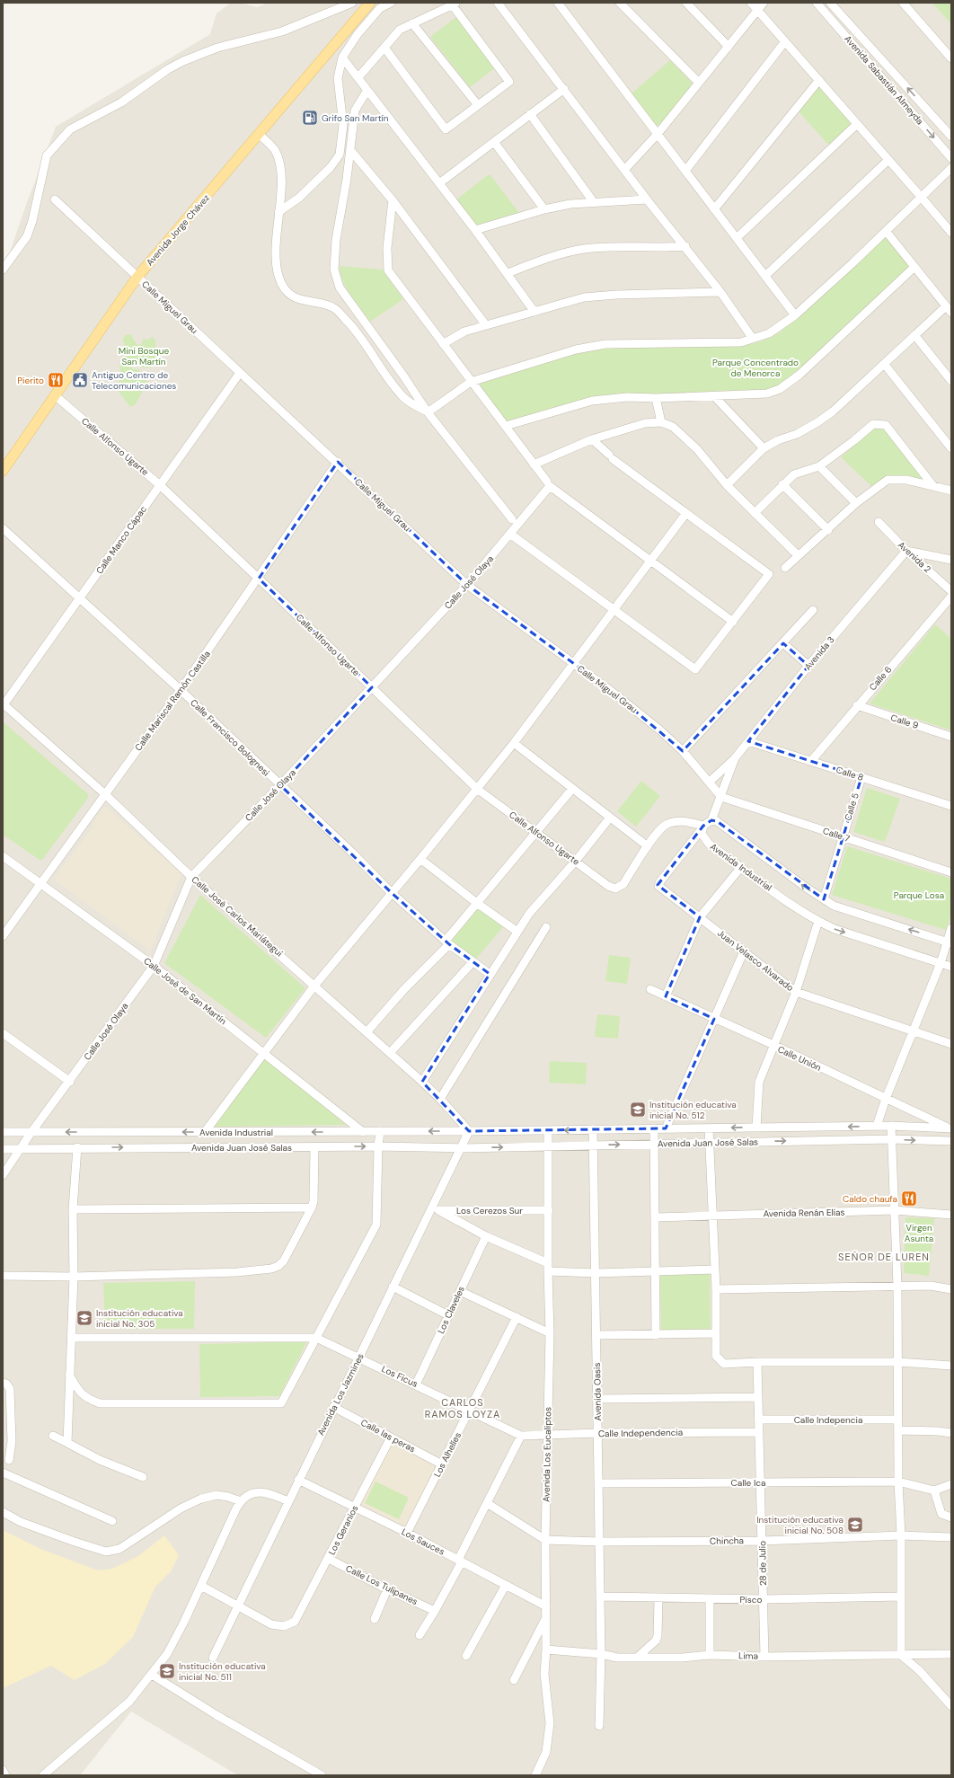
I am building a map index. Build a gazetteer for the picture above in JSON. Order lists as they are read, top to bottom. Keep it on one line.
{"streets":{"main road":["Avenida Jorge Chávez"],"street":["Avenida Sabastián Almeyda","Calle Miguel Grau","Calle Alfonso Ugarte","Calle Manco Cápac","Avenida 2","Calle José Olaya","Avenida 3","Calle 6","Calle Mariscal Ramón Castilla","Calle 9","Calle Francisco Bolognesi","Calle 8","Calle 5","Calle 7","Avenida Industrial","Calle José Carlos Mariátegui","Juan Velasco Alvarado","Calle José de San Martín","Calle Unión","Avenida Juan José Salas","Los Cerezos Sur","Avenida Renán Elías","Los Claveles","Los Ficus","Avenida Oasis","Avenida Los Jazmines","Calle Indepencia","Calle Independencia","Calle las peras","Los Alhelíes","Avenida Los Eucaliptos","Calle Ica","Los Geranios","Chincha","Los Sauces","28 de Julio","Calle Los Tulipanes","Pisco","Lima"]},"crossings":[["Avenida Jorge Chávez","Calle Miguel Grau"],["Avenida Jorge Chávez","Calle Alfonso Ugarte"],["Calle Miguel Grau","Calle Manco Cápac"],["Calle Miguel Grau","Calle José Olaya"],["Calle Miguel Grau","Avenida 3"],["Calle Miguel Grau","Calle Mariscal Ramón Castilla"],["Calle Miguel Grau","Calle 7"],["Calle Alfonso Ugarte","Calle Manco Cápac"],["Calle Alfonso Ugarte","Calle José Olaya"],["Calle Alfonso Ugarte","Calle Mariscal Ramón Castilla"],["Calle Manco Cápac","Calle Francisco Bolognesi"],["Calle Manco Cápac","Calle José Carlos Mariátegui"],["Avenida 2","Avenida 3"],["Calle José Olaya","Calle Francisco Bolognesi"],["Calle José Olaya","Avenida Industrial"],["Calle José Olaya","Calle José Carlos Mariátegui"],["Calle José Olaya","Calle José de San Martín"],["Calle José Olaya","Avenida Juan José Salas"],["Avenida 3","Calle 8"],["Avenida 3","Calle 7"],["Calle 6","Calle 9"],["Calle 6","Calle 8"],["Calle Mariscal Ramón Castilla","Calle Francisco Bolognesi"],["Calle Mariscal Ramón Castilla","Calle José Carlos Mariátegui"],["Calle Mariscal Ramón Castilla","Calle José de San Martín"],["Calle 8","Calle 5"],["Calle 5","Calle 7"],["Avenida Industrial","Calle José Carlos Mariátegui"],["Avenida Industrial","Juan Velasco Alvarado"],["Avenida Industrial","Calle José de San Martín"],["Avenida Industrial","Avenida Juan José Salas"],["Avenida Industrial","Avenida Los Jazmines"],["Calle José Carlos Mariátegui","Avenida Juan José Salas"],["Calle José Carlos Mariátegui","Avenida Los Jazmines"],["Calle Unión","Avenida Juan José Salas"],["Avenida Juan José Salas","Avenida Oasis"],["Avenida Juan José Salas","Avenida Los Jazmines"],["Avenida Juan José Salas","Avenida Los Eucaliptos"],["Los Cerezos Sur","Avenida Los Jazmines"],["Los Cerezos Sur","Avenida Los Eucaliptos"],["Los Claveles","Los Ficus"],["Los Ficus","Avenida Los Jazmines"],["Los Ficus","Calle Independencia"],["Los Ficus","Los Alhelíes"],["Avenida Oasis","Calle Independencia"],["Avenida Oasis","Calle Ica"],["Avenida Oasis","Chincha"],["Avenida Oasis","Pisco"],["Avenida Oasis","Lima"],["Avenida Los Jazmines","Calle las peras"],["Avenida Los Jazmines","Los Geranios"],["Avenida Los Jazmines","Los Sauces"],["Calle Indepencia","28 de Julio"],["Calle Independencia","Avenida Los Eucaliptos"],["Calle Independencia","28 de Julio"],["Calle las peras","Los Alhelíes"],["Calle las peras","Los Geranios"],["Los Alhelíes","Los Sauces"],["Avenida Los Eucaliptos","Chincha"],["Avenida Los Eucaliptos","Los Sauces"],["Avenida Los Eucaliptos","Lima"],["Calle Ica","28 de Julio"],["Los Geranios","Los Sauces"],["Los Geranios","Calle Los Tulipanes"],["Chincha","28 de Julio"],["28 de Julio","Pisco"],["28 de Julio","Lima"]],"districts":["SEÑOR DE LUREN","CARLOS RAMOS LOYZA"],"parks":["Mini Bosque San Martín","Parque Concentrado de Menorca","Parque Losa","Virgen Asunta"],"places":{"fuel station":["Grifo San Martín"],"restaurant":["Pierito","Caldo chaufa"],"public building":["Antiguo Centro de Telecomunicaciones"],"school or university":["Institución educativa inicial No. 512","Institución educativa inicial No. 305","Institución educativa inicial No. 508","Institución educativa inicial No. 511"]}}
